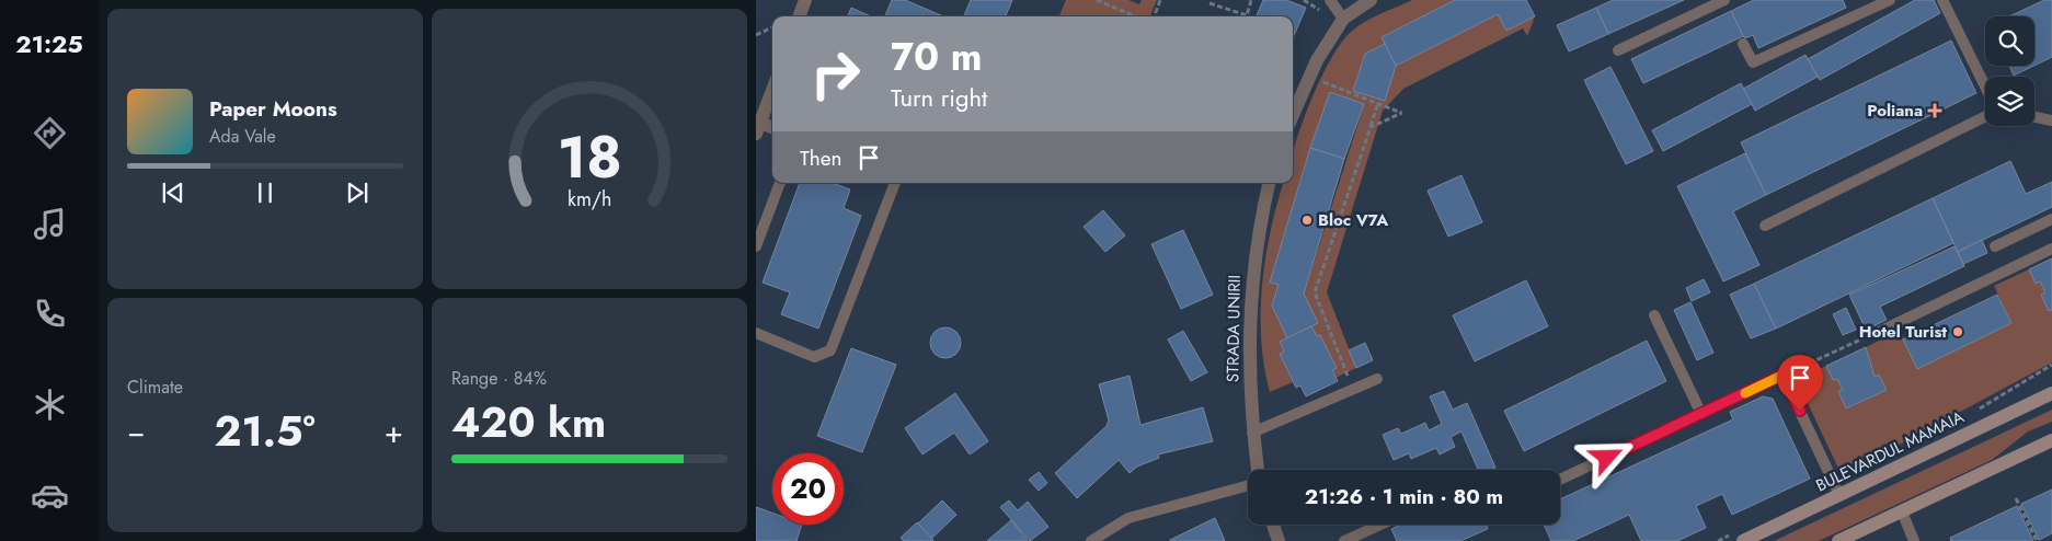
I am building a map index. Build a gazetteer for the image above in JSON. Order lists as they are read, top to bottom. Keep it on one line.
{"streets":{"main road":["BULEVARDUL MAMAIA"],"street":["STRADA UNIRII"]},"places":{"health":["Poliana"],"other":["Bloc V7A","Hotel Turist"]},"page":{"tabs":"21:25","turn":["70 m","Turn right"],"song":["Paper Moons","Ada Vale"],"then":"Then","tile":["Climate",["Range · 84%","420 km"]],"heat":["−","21.5°","+"],"limit":"20","trip":"21:26 · 1 min · 80 m","gauge":["18","km/h"]}}
